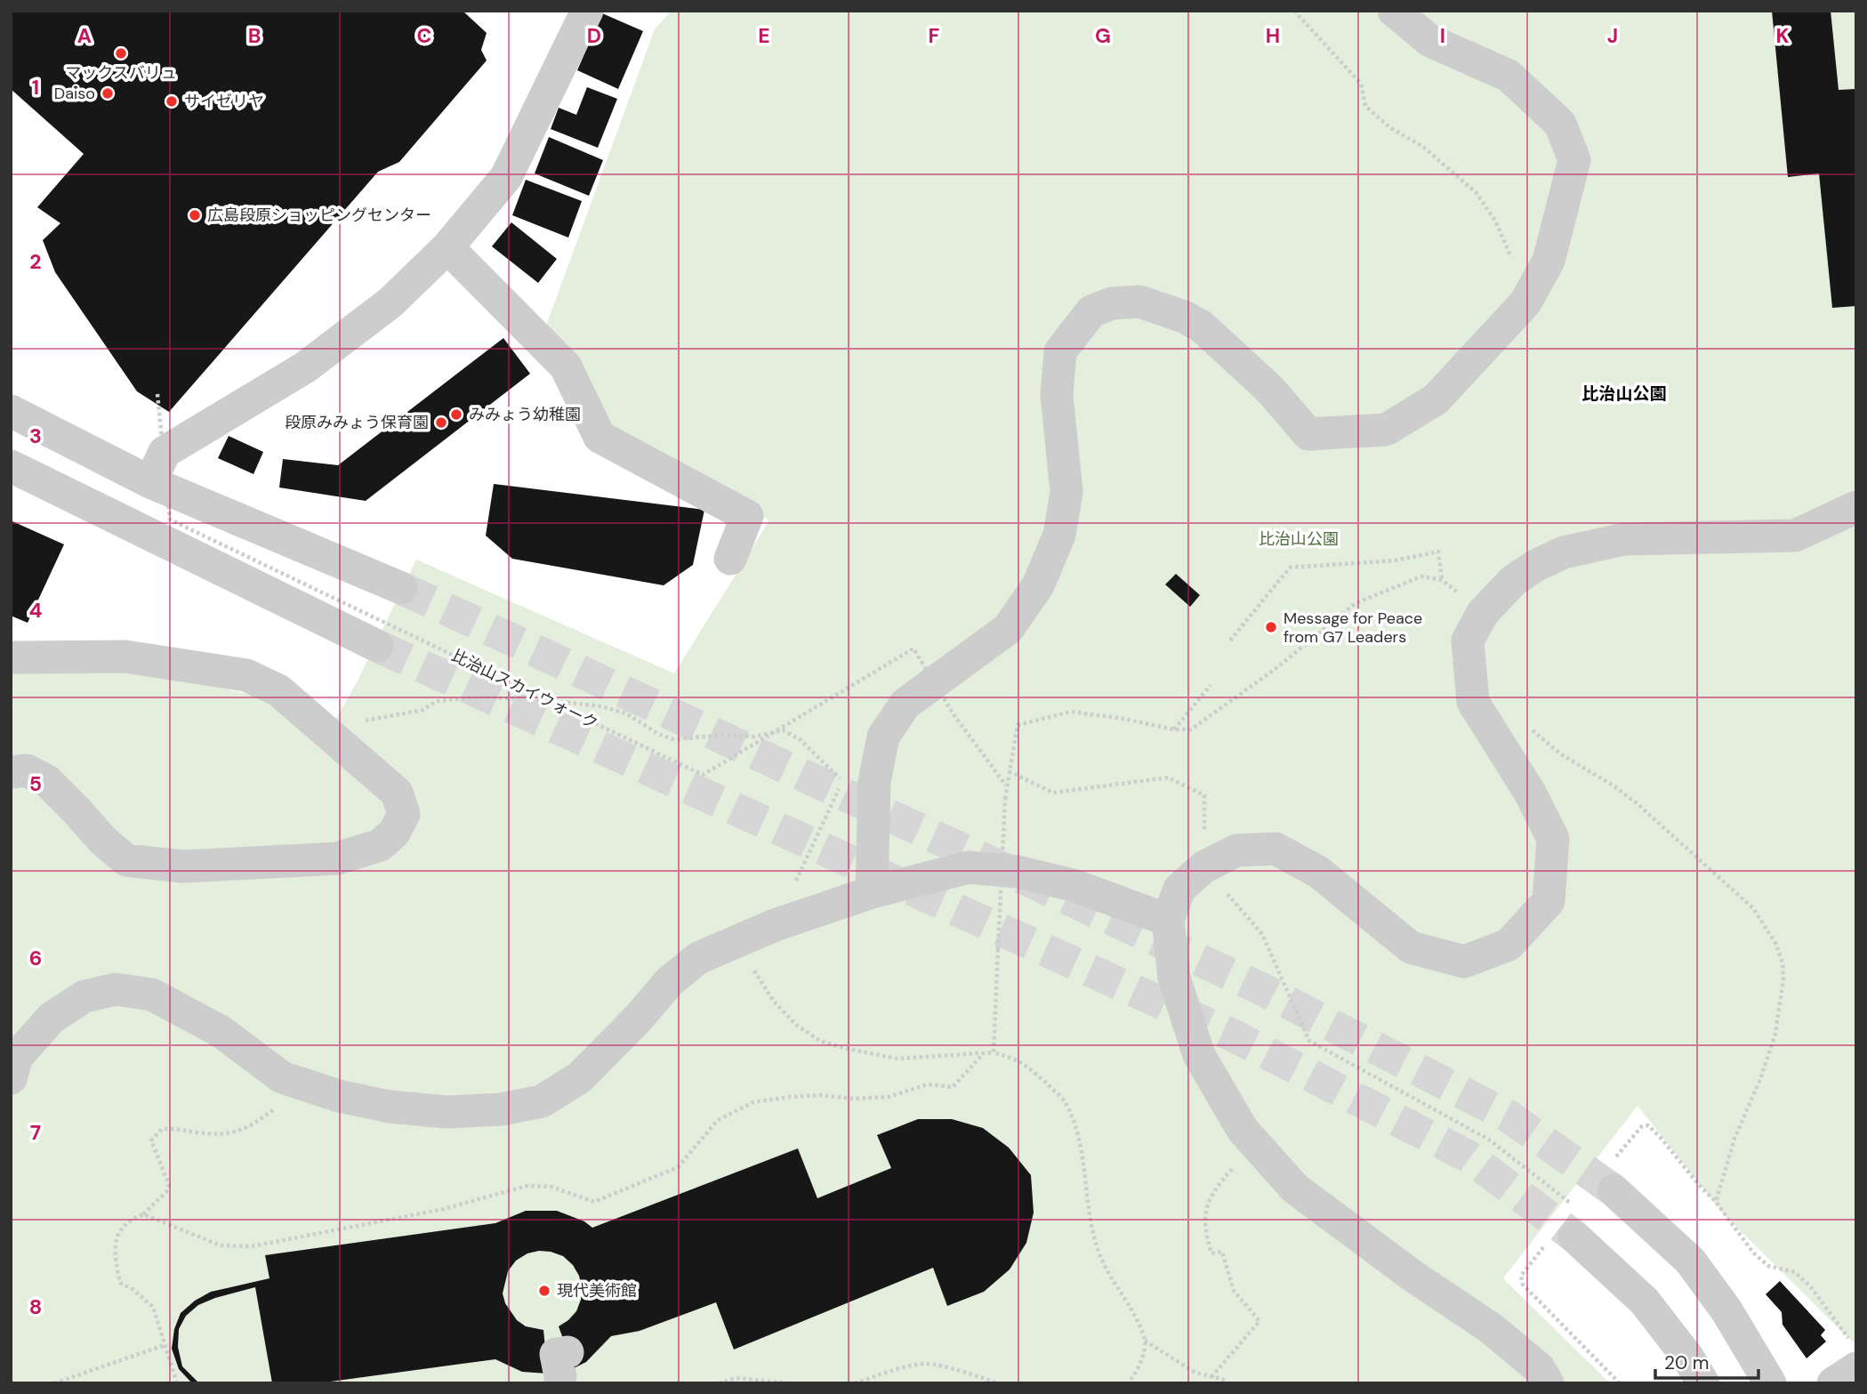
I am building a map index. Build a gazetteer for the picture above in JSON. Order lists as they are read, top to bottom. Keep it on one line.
{"streets":{"path":["比治山スカイウォーク"]},"districts":["比治山公園"],"parks":["比治山公園"],"places":["マックスバリュ","Daiso","サイゼリヤ","広島段原ショッピングセンター","みみょう幼稚園","段原みみょう保育園","Message for Peace from G7 Leaders","現代美術館"],"scale_bar":"20 m","grid":{"columns":["A","B","C","D","E","F","G","H","I","J","K"],"rows":["1","2","3","4","5","6","7","8"]}}
